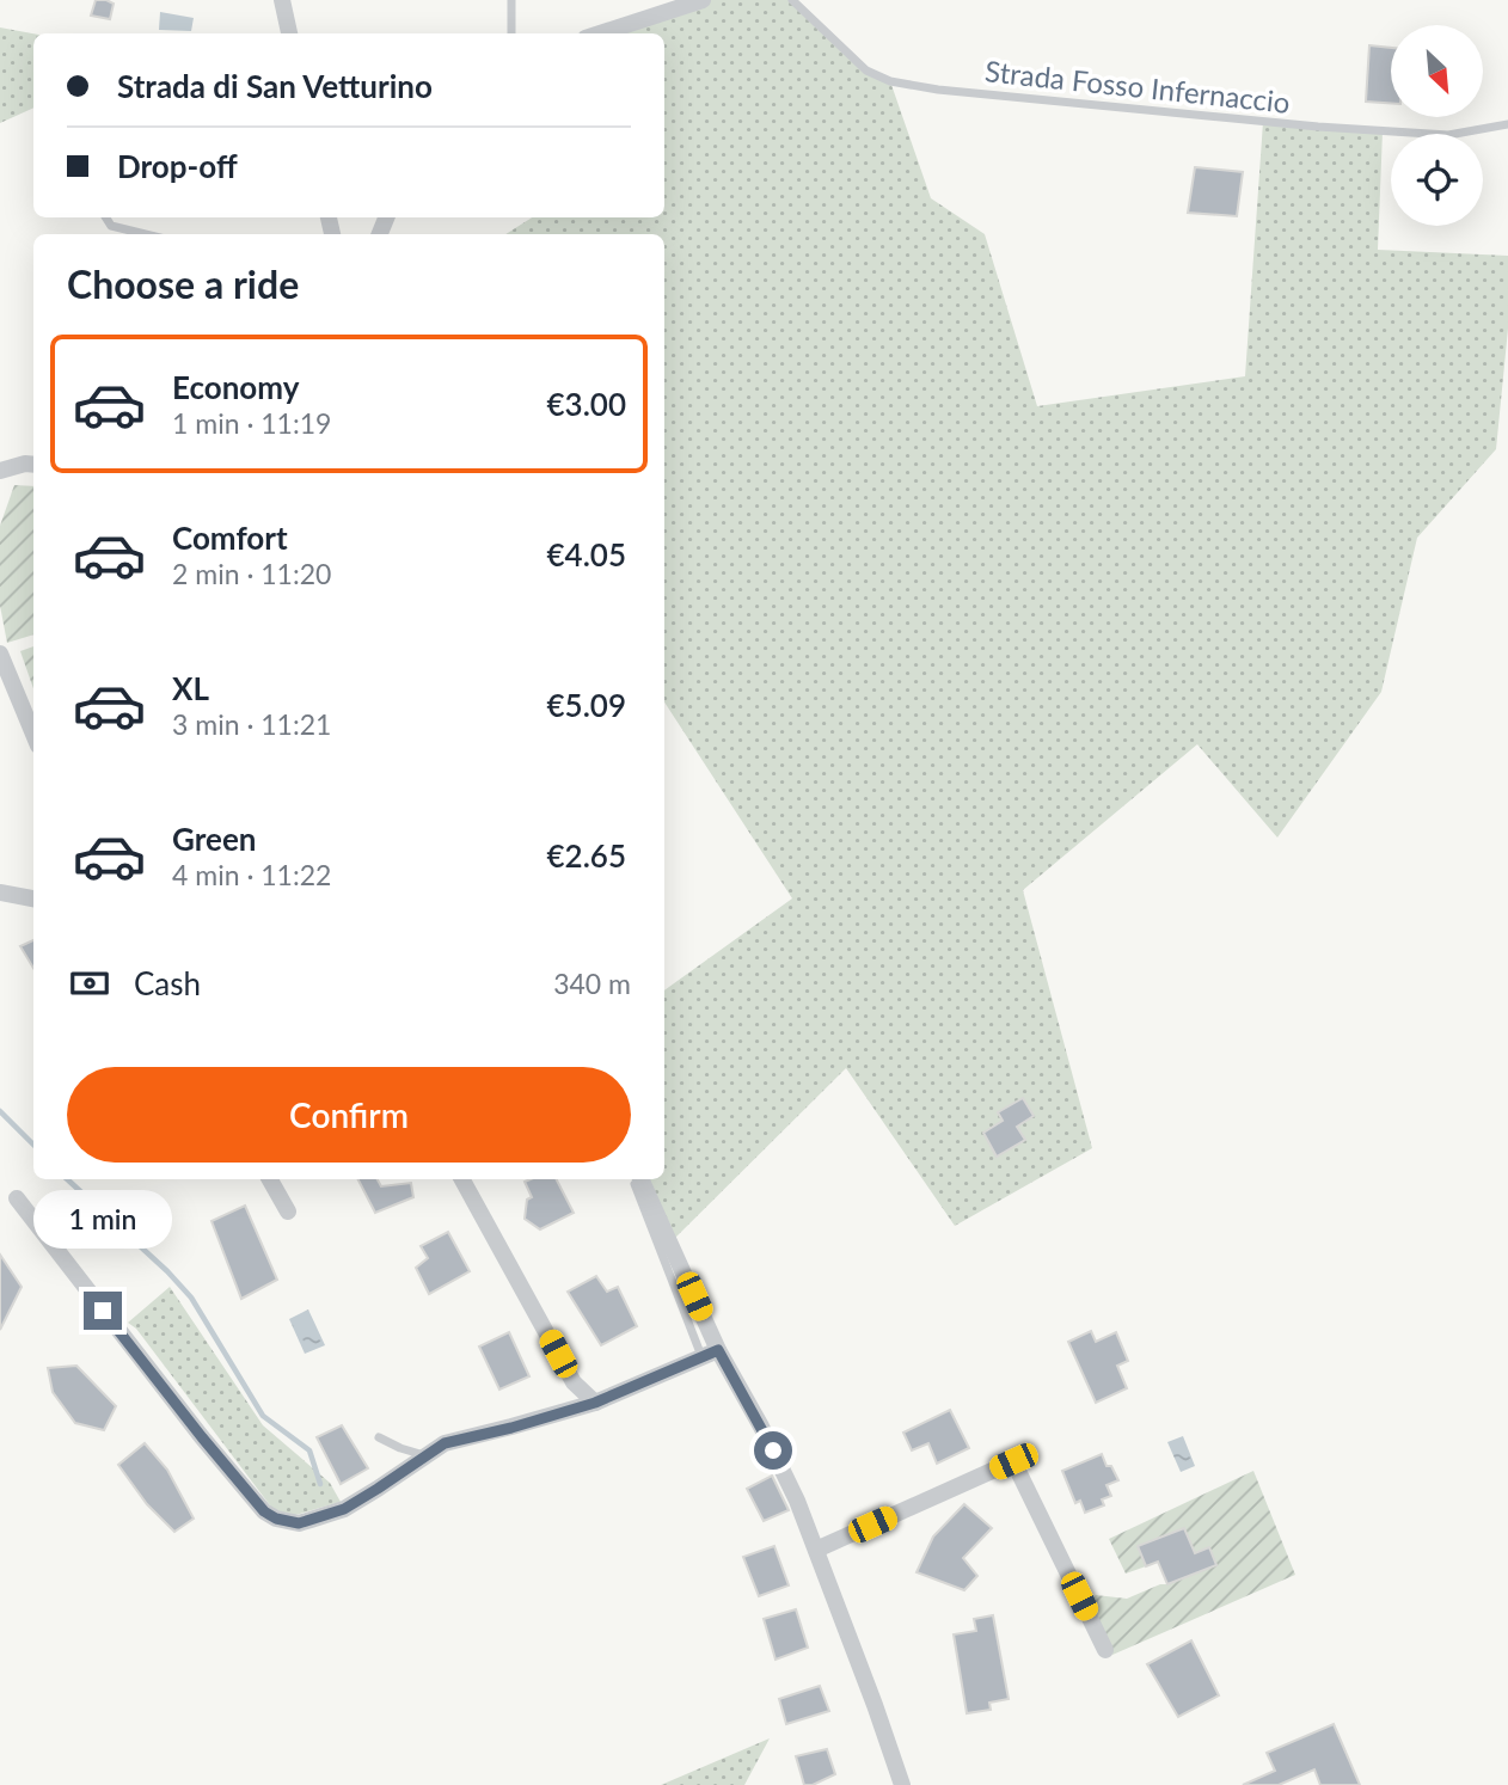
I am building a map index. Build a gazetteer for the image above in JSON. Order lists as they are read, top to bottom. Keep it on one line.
{"streets":{"lane":["Strada Fosso Infernaccio"]},"north":"bottom right","page":{"banner":["Strada di San Vetturino","Drop-off"],"heading":"Choose a ride","list":[{"name":"Economy","note":"1 min · 11:19","value":"€3.00"},{"name":"Comfort","note":"2 min · 11:20","value":"€4.05"},{"name":"XL","note":"3 min · 11:21","value":"€5.09"},{"name":"Green","note":"4 min · 11:22","value":"€2.65"}],"pay":["Cash","340 m"],"buttons":"Confirm","bubble":"1 min"}}
